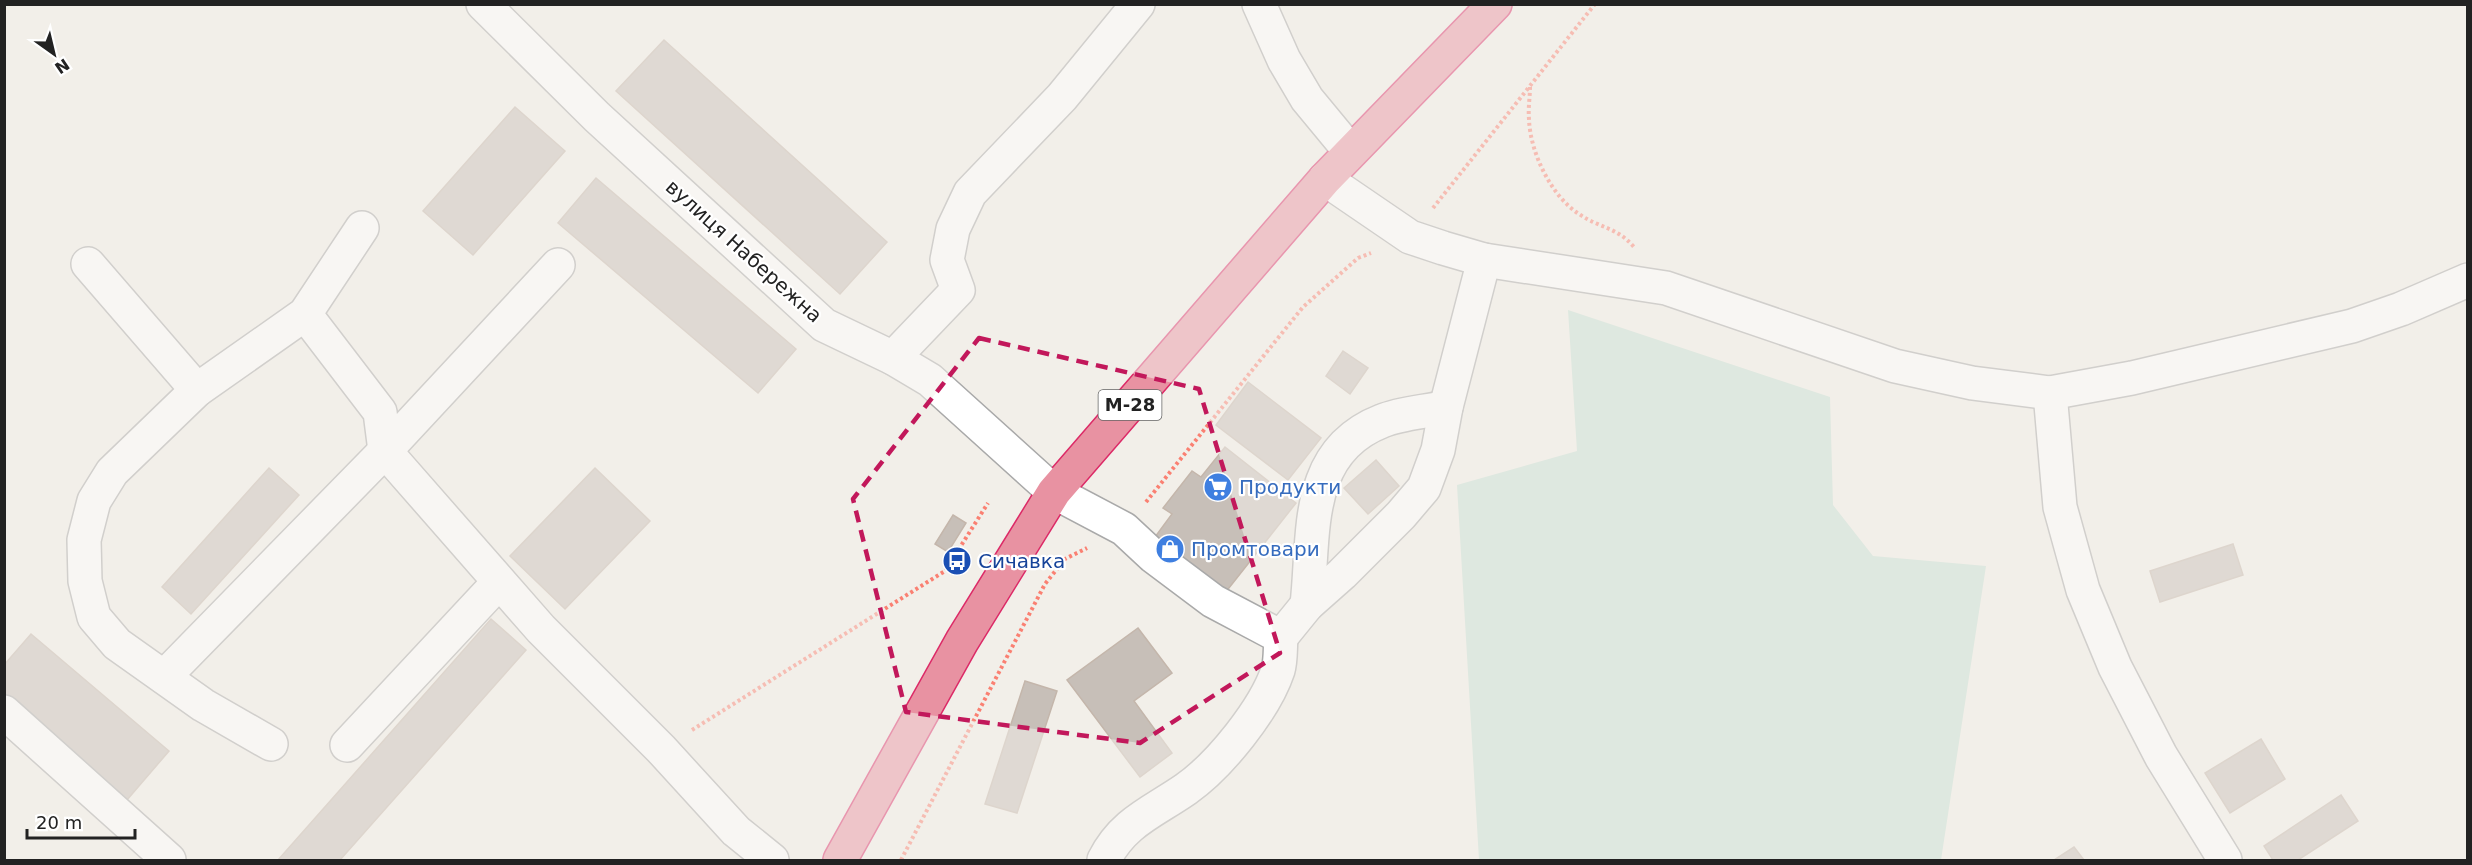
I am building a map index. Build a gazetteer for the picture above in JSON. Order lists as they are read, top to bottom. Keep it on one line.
{"streets":{"highway":["М-28"],"street":["вулиця Набережна"]},"crossings":[["вулиця Набережна","М-28"]],"places":{"supermarket":["Продукти"],"shop":["Промтовари"],"bus stop":["Сичавка"]},"scale_bar":"20 m","north":"bottom right"}
